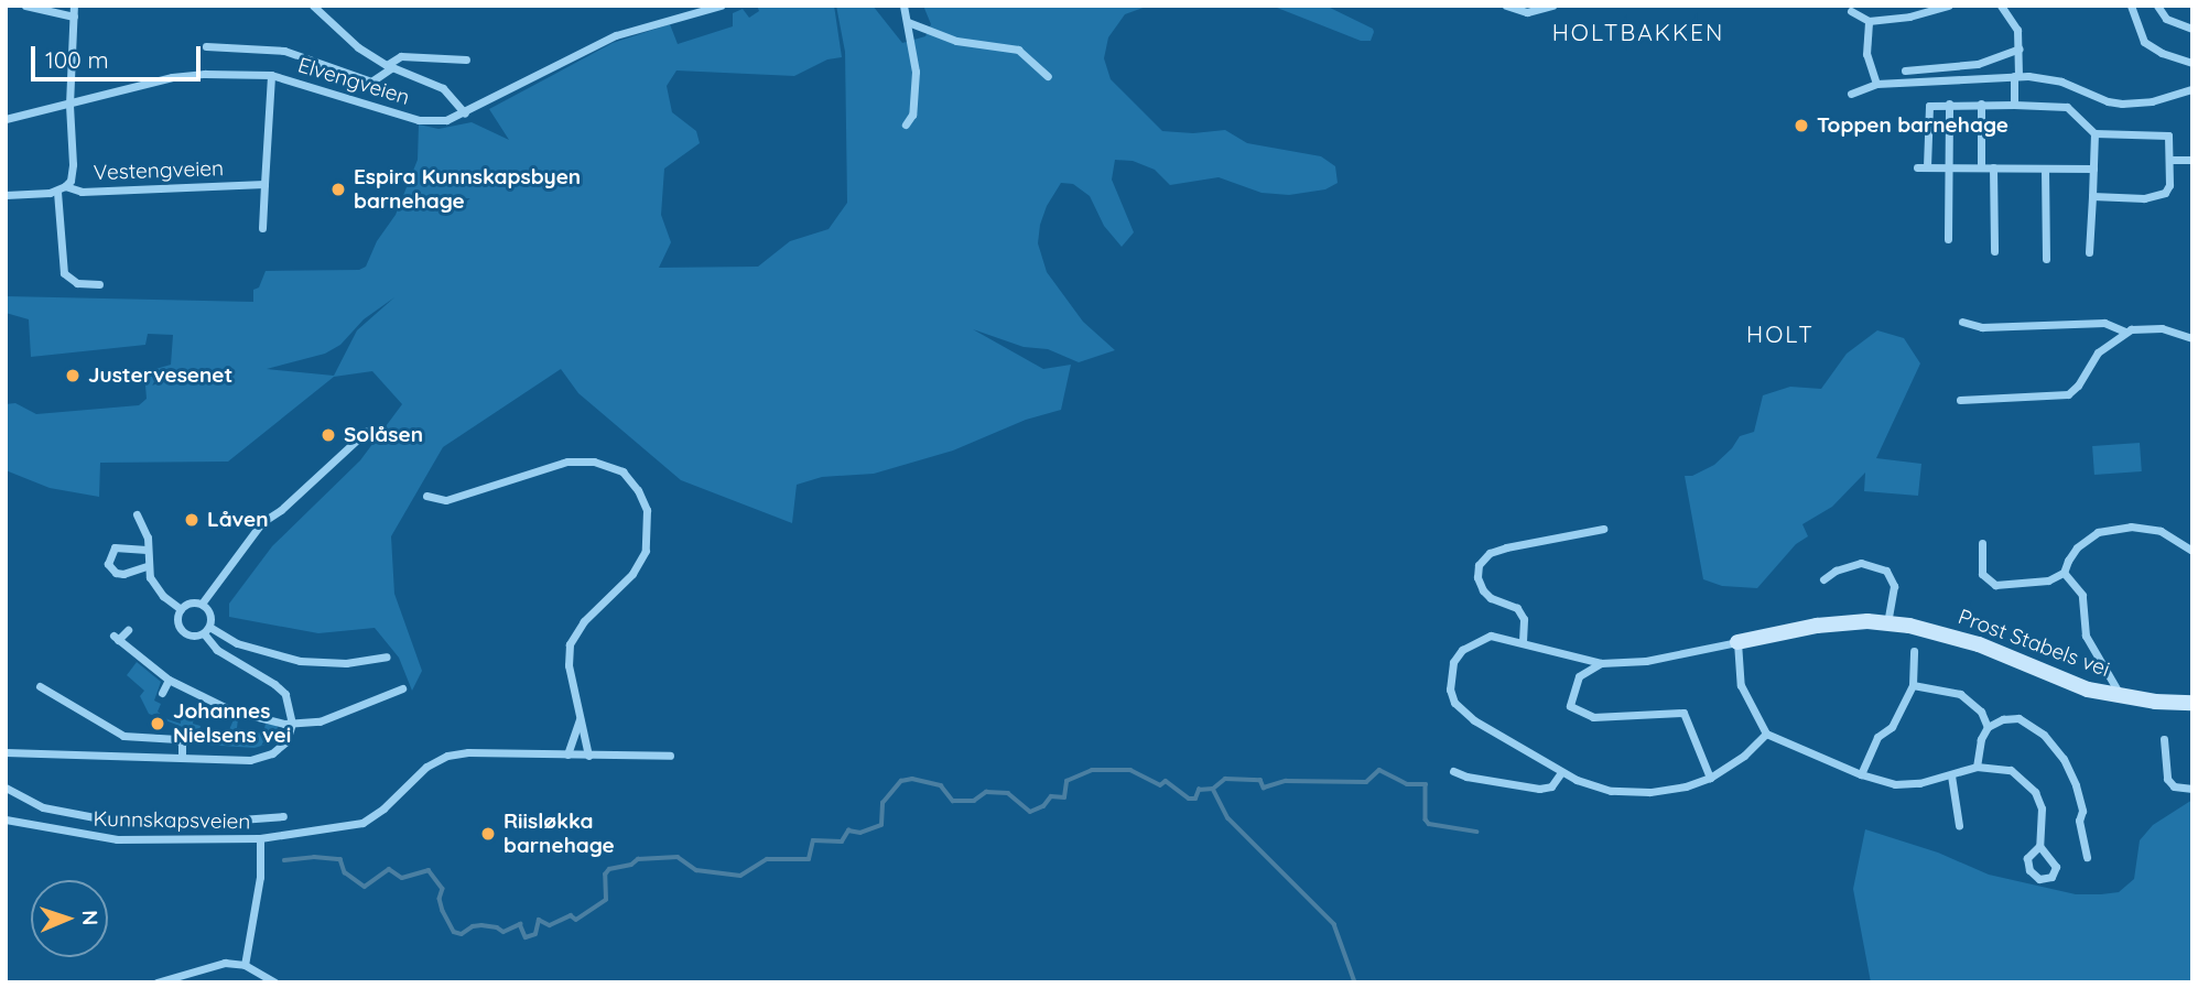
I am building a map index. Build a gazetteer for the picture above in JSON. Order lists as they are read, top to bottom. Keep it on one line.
{"streets":{"street":["Elvengveien","Vestengveien","Prost Stabels vei","Kunnskapsveien"]},"districts":["HOLTBAKKEN","HOLT"],"places":["Toppen barnehage","Espira Kunnskapsbyen barnehage","Justervesenet","Solåsen","Låven","Johannes Nielsens vei","Riisløkka barnehage"],"scale_bar":"100 m","north":"right"}
